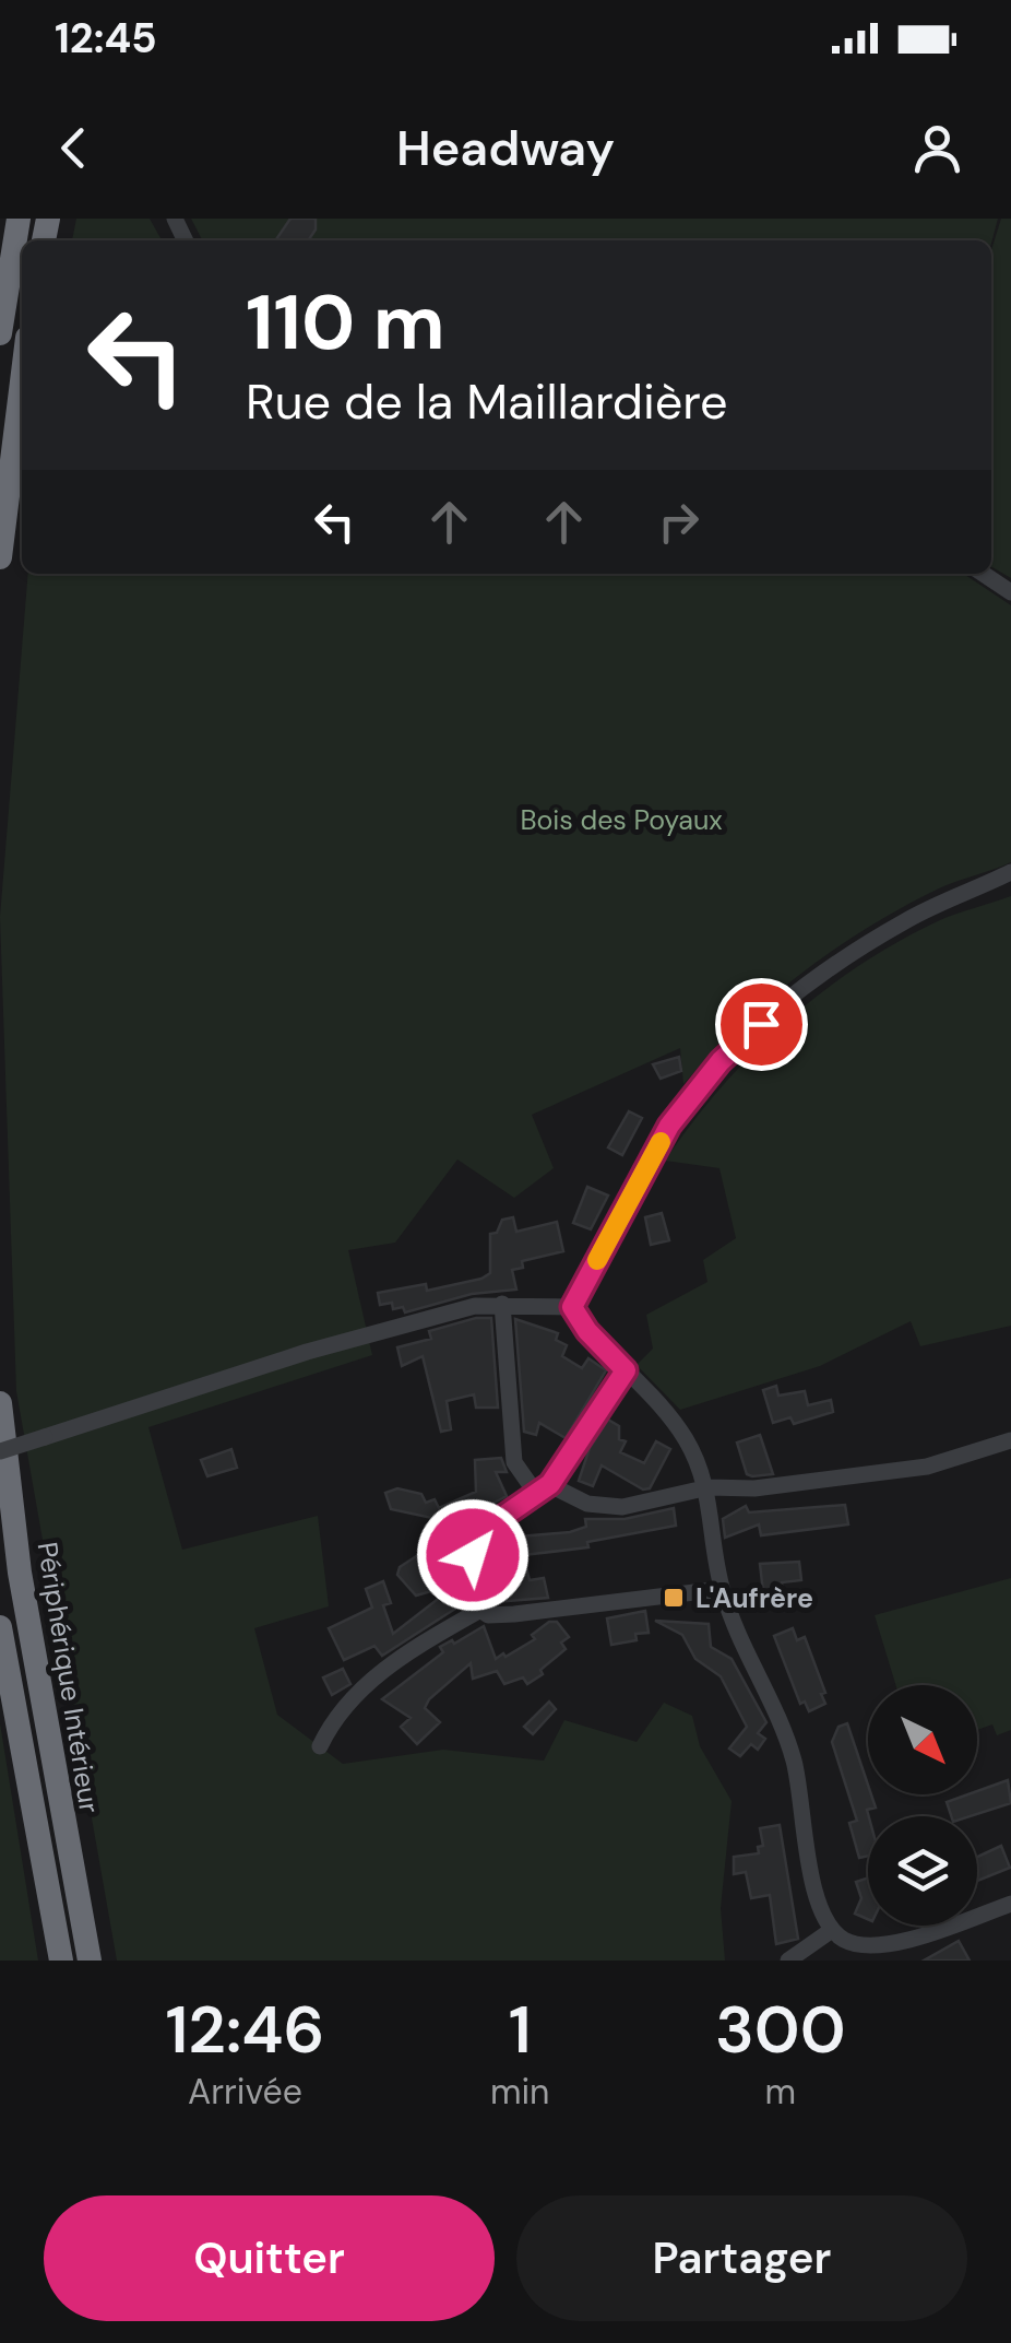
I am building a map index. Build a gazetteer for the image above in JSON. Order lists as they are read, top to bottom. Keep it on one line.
{"streets":{"highway":["Périphérique Intérieur"]},"parks":["Bois des Poyaux"],"places":{"transit":["L'Aufrère"]},"north":"bottom right","page":{"status":"12:45","header":"Headway","turn":["110 m","Rue de la Maillardière"],"eta":["12:46","Arrivée","1","min","300","m"],"buttons":["Quitter","Partager"]}}
